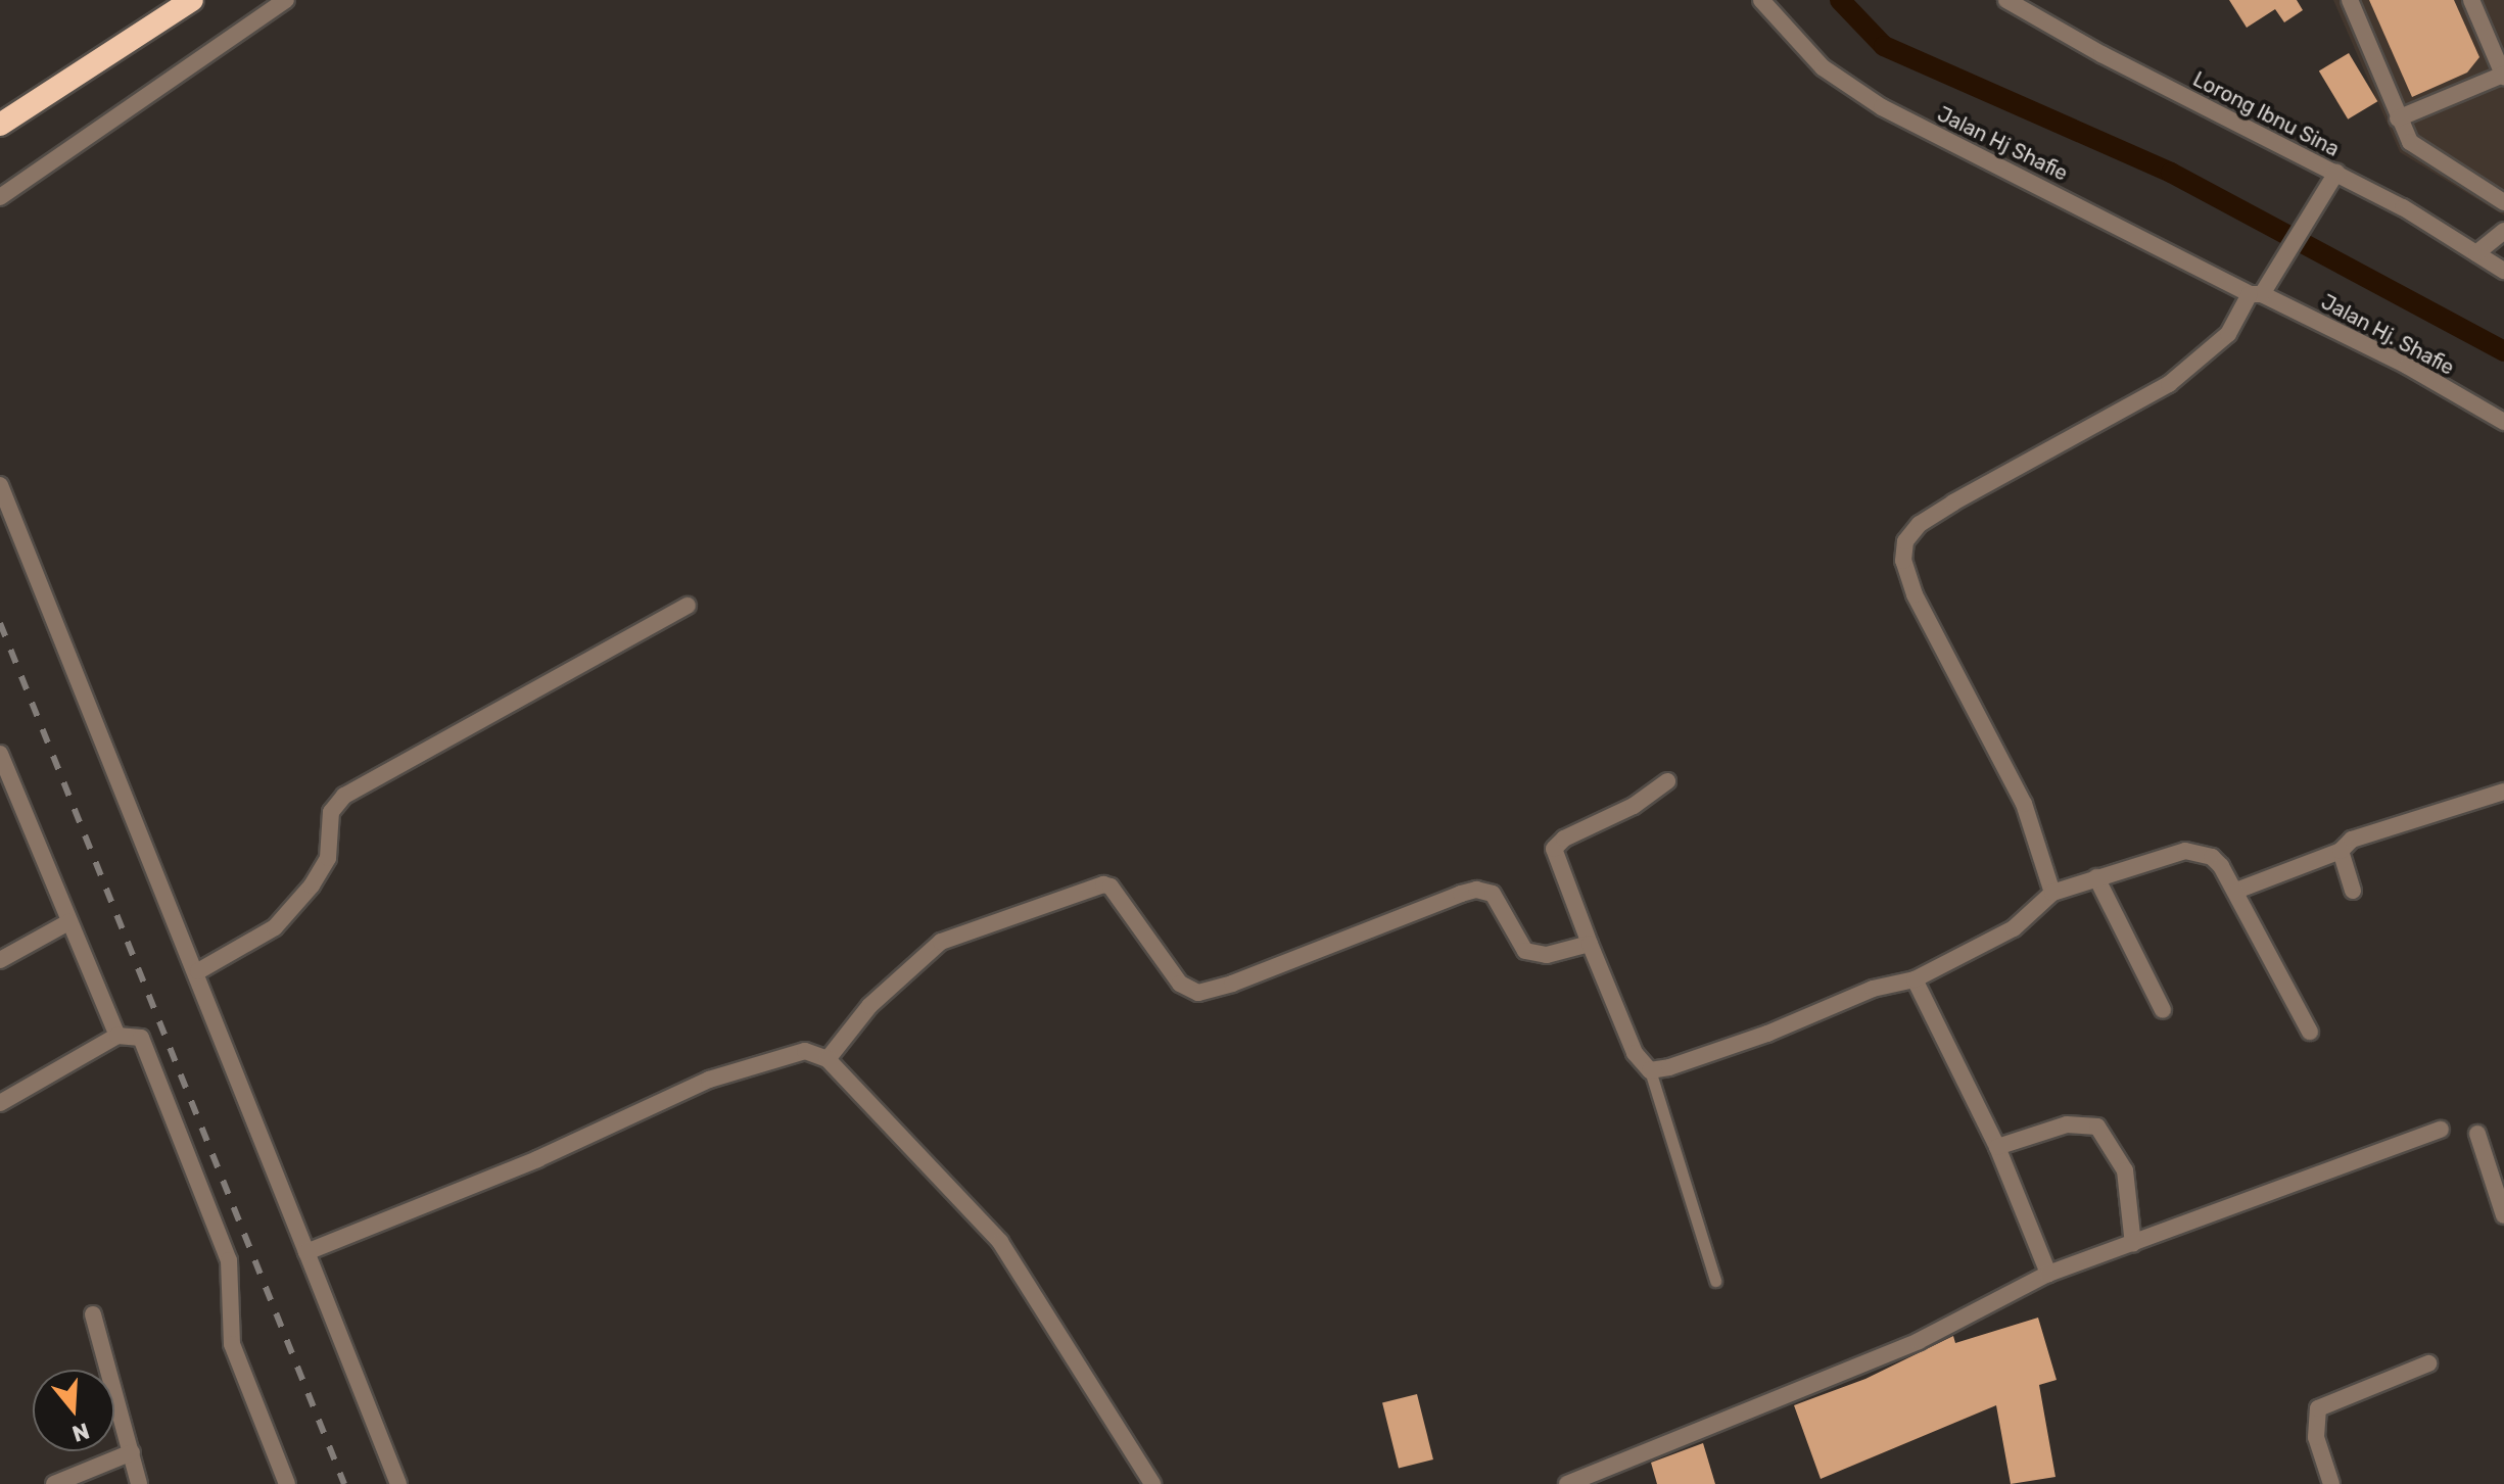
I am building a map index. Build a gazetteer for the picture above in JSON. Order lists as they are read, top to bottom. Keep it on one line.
{"streets":{"street":["Lorong Ibnu Sina","Jalan Hj Shafie","Jalan Hj. Shafie"]},"crossings":[["Jalan Hj Shafie","Jalan Hj. Shafie"]],"north":"bottom"}
